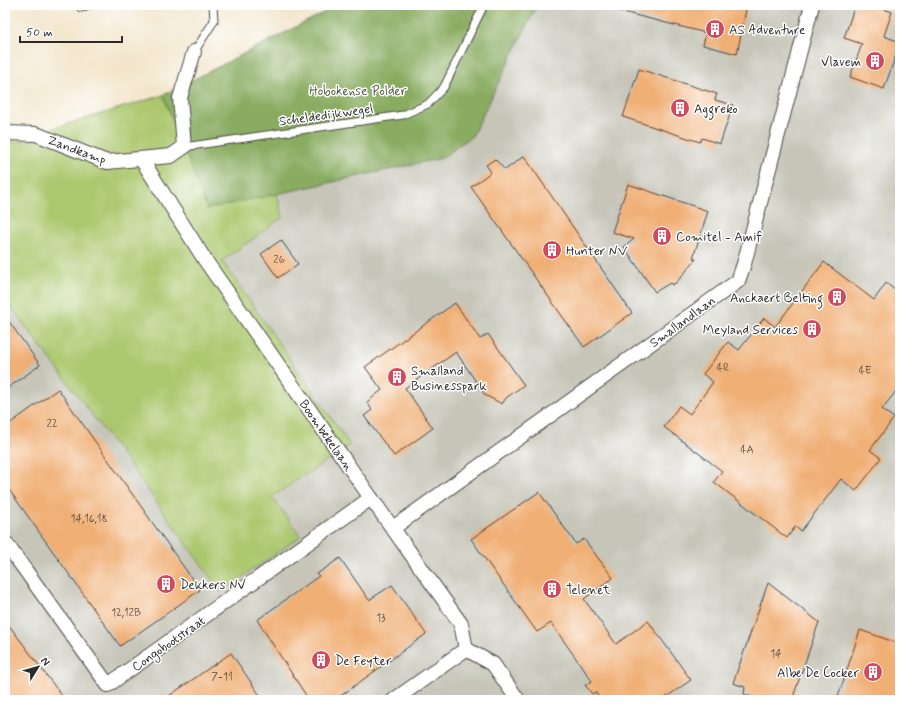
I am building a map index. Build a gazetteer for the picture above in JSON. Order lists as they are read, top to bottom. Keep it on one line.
{"streets":{"street":["Zandkamp","Smallandlaan","Boombekelaan","Congobootstraat"],"lane":["Scheldedijkwegel"]},"crossings":[["Scheldedijkwegel","Zandkamp"],["Zandkamp","Boombekelaan"],["Smallandlaan","Boombekelaan"],["Boombekelaan","Congobootstraat"]],"parks":["Hobokense Polder"],"places":{"building":["AS Adventure","Vlavem","Aggreko","Comitel - Amif","Hunter NV","Anckaert Belting","Meyland Services","Smalland Businesspark","Dekkers NV","Telenet","De Feyter","Albe De Cocker"]},"house_numbers":["26","4R","4E","22","4A","14,16,18","12,12B","13","14","7-11"],"scale_bar":"50 m","north":"top right"}
